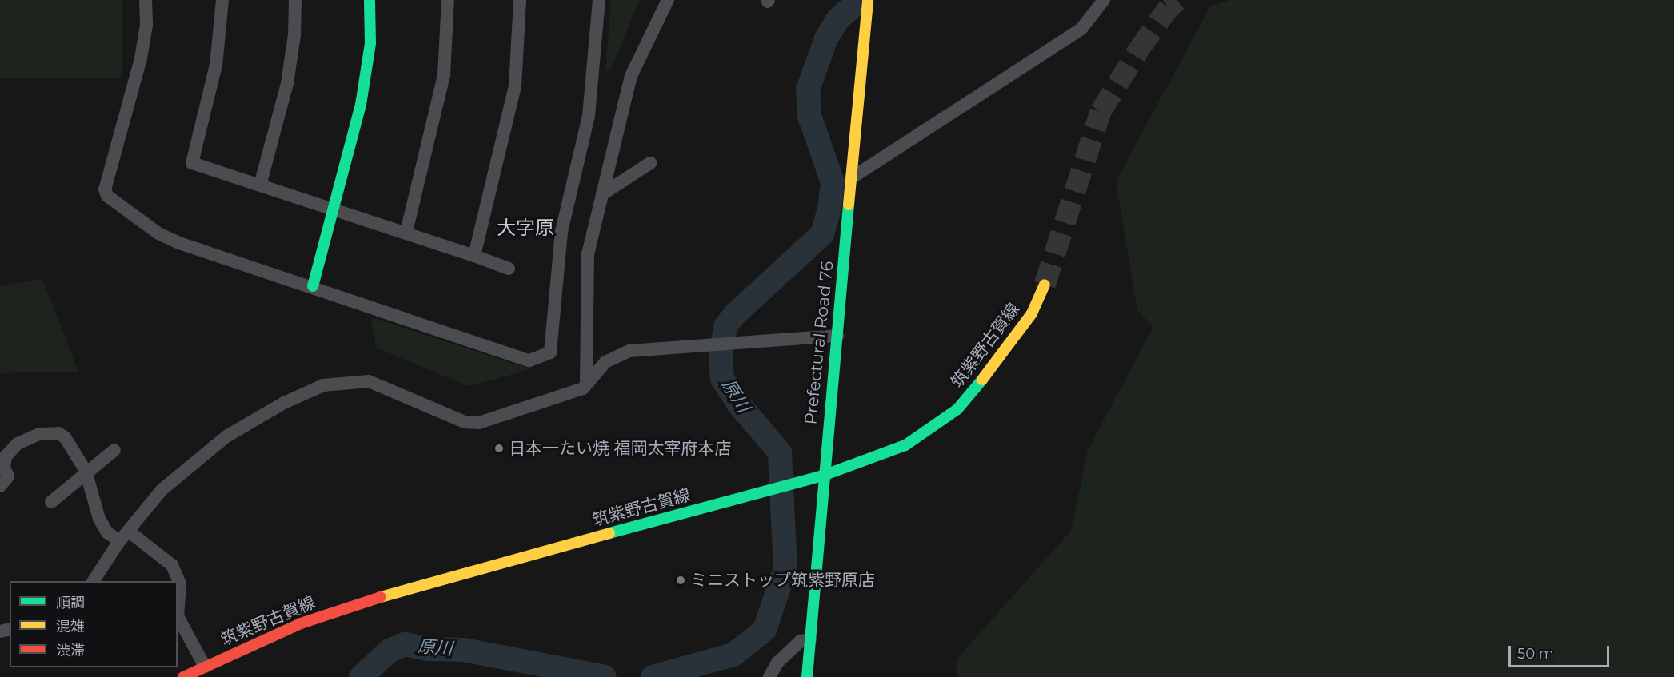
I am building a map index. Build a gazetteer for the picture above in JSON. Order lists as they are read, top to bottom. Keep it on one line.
{"streets":{"main road":["Prefectural Road 76","筑紫野古賀線"]},"crossings":[["Prefectural Road 76","筑紫野古賀線"]],"districts":["大字原"],"water":["原川"],"places":["日本一たい焼 福岡太宰府本店","ミニストップ筑紫野原店"],"legend":["順調","混雑","渋滞"],"scale_bar":"50 m"}
